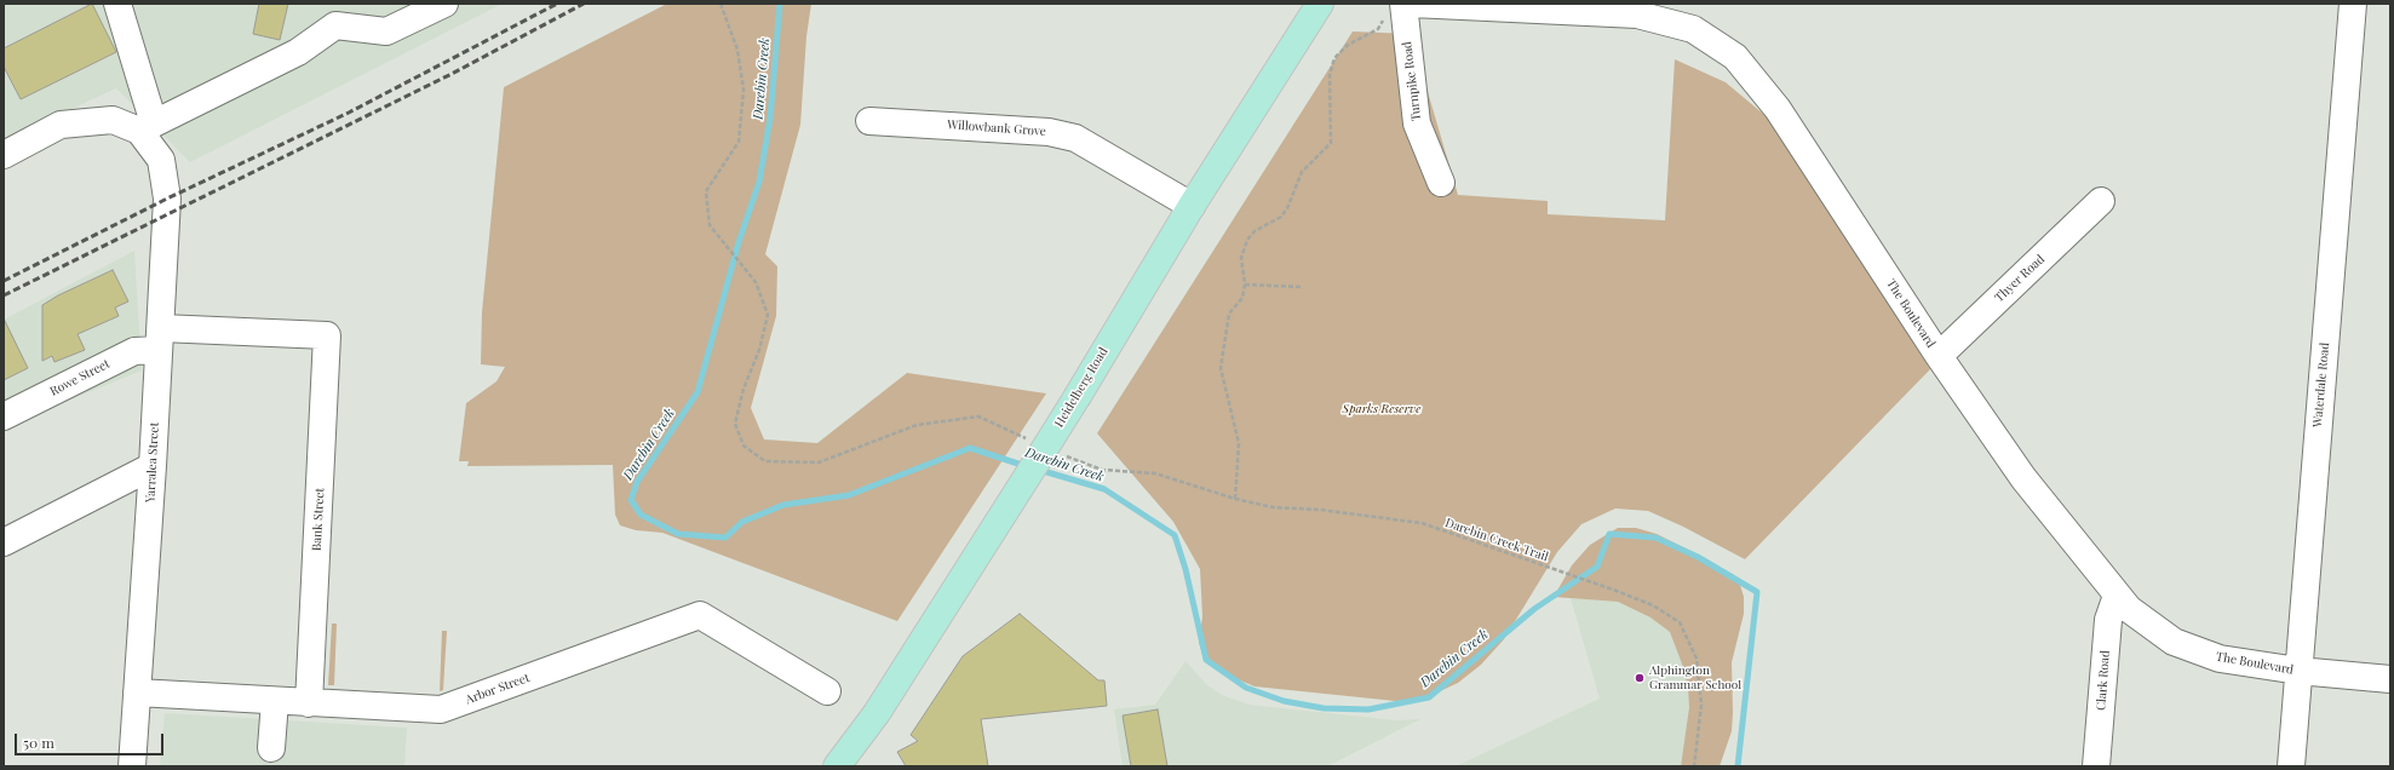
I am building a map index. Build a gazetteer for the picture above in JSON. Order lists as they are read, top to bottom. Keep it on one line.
{"streets":{"main road":["Heidelberg Road"],"street":["Turnpike Road","Willowbank Grove","Thyer Road","The Boulevard","Rowe Street","Waterdale Road","Yarralea Street","Bank Street","Clark Road","Arbor Street"],"path":["Darebin Creek Trail"]},"crossings":[["Willowbank Grove","Heidelberg Road"],["Thyer Road","The Boulevard"],["The Boulevard","Waterdale Road"],["The Boulevard","Clark Road"],["Rowe Street","Yarralea Street"],["Rowe Street","Bank Street"],["Yarralea Street","Arbor Street"],["Bank Street","Arbor Street"]],"water":["Darebin Creek"],"parks":["Sparks Reserve"],"places":["Alphington Grammar School"],"scale_bar":"50 m"}
